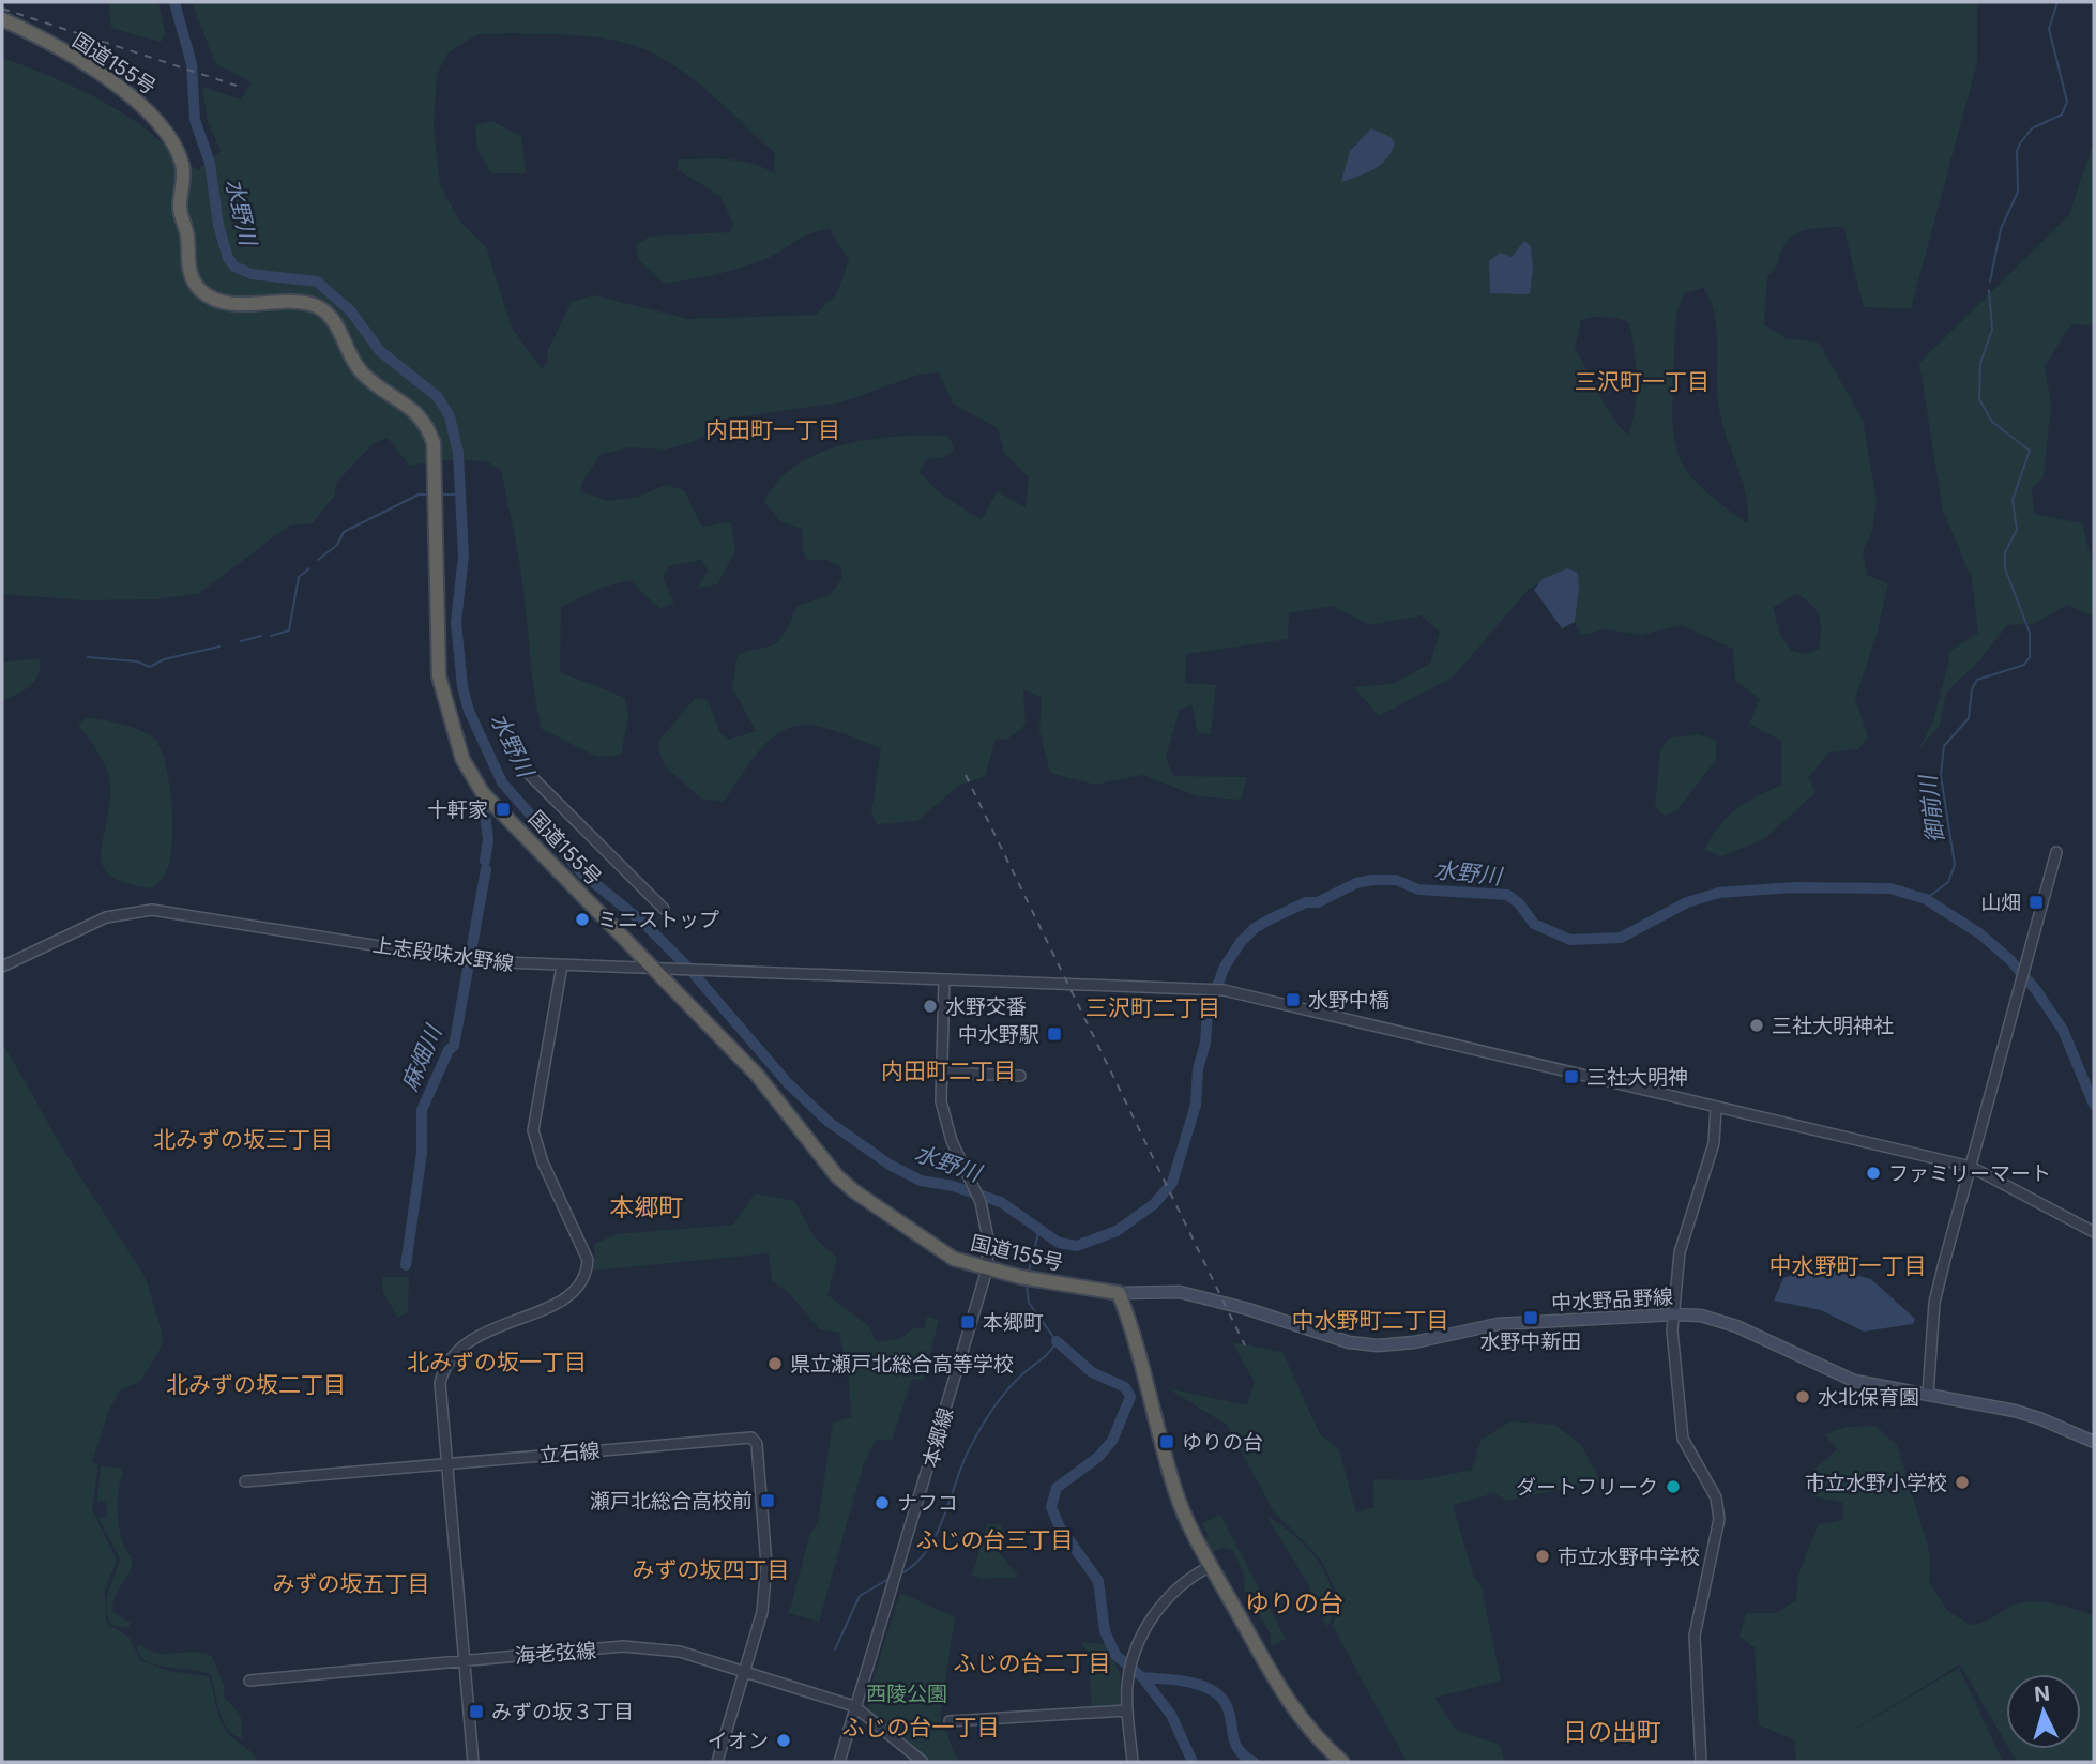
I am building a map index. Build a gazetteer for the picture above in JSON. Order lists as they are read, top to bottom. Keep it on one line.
{"streets":{"highway":["国道155号"],"main road":["中水野品野線"],"street":["上志段味水野線","本郷線","立石線","海老弦線"]},"crossings":[["国道155号","上志段味水野線"],["国道155号","中水野品野線"],["国道155号","本郷線"],["上志段味水野線","本郷線"],["本郷線","海老弦線"],["立石線","海老弦線"]],"districts":["三沢町一丁目","内田町一丁目","三沢町二丁目","内田町二丁目","北みずの坂三丁目","本郷町","中水野町一丁目","中水野町二丁目","北みずの坂一丁目","北みずの坂二丁目","ふじの台三丁目","みずの坂四丁目","みずの坂五丁目","ゆりの台","ふじの台二丁目","ふじの台一丁目","日の出町"],"water":["水野川","御前川","麻畑川"],"parks":["西陵公園"],"places":{"transit":["十軒家","山畑","水野中橋","中水野駅","三社大明神","水野中新田","本郷町","ゆりの台","瀬戸北総合高校前","みずの坂３丁目"],"other":["ミニストップ","水野交番","三社大明神社","ファミリーマート","県立瀬戸北総合高等学校","水北保育園","市立水野小学校","ダートフリーク","ナフコ","市立水野中学校","イオン"]},"north":"top"}
